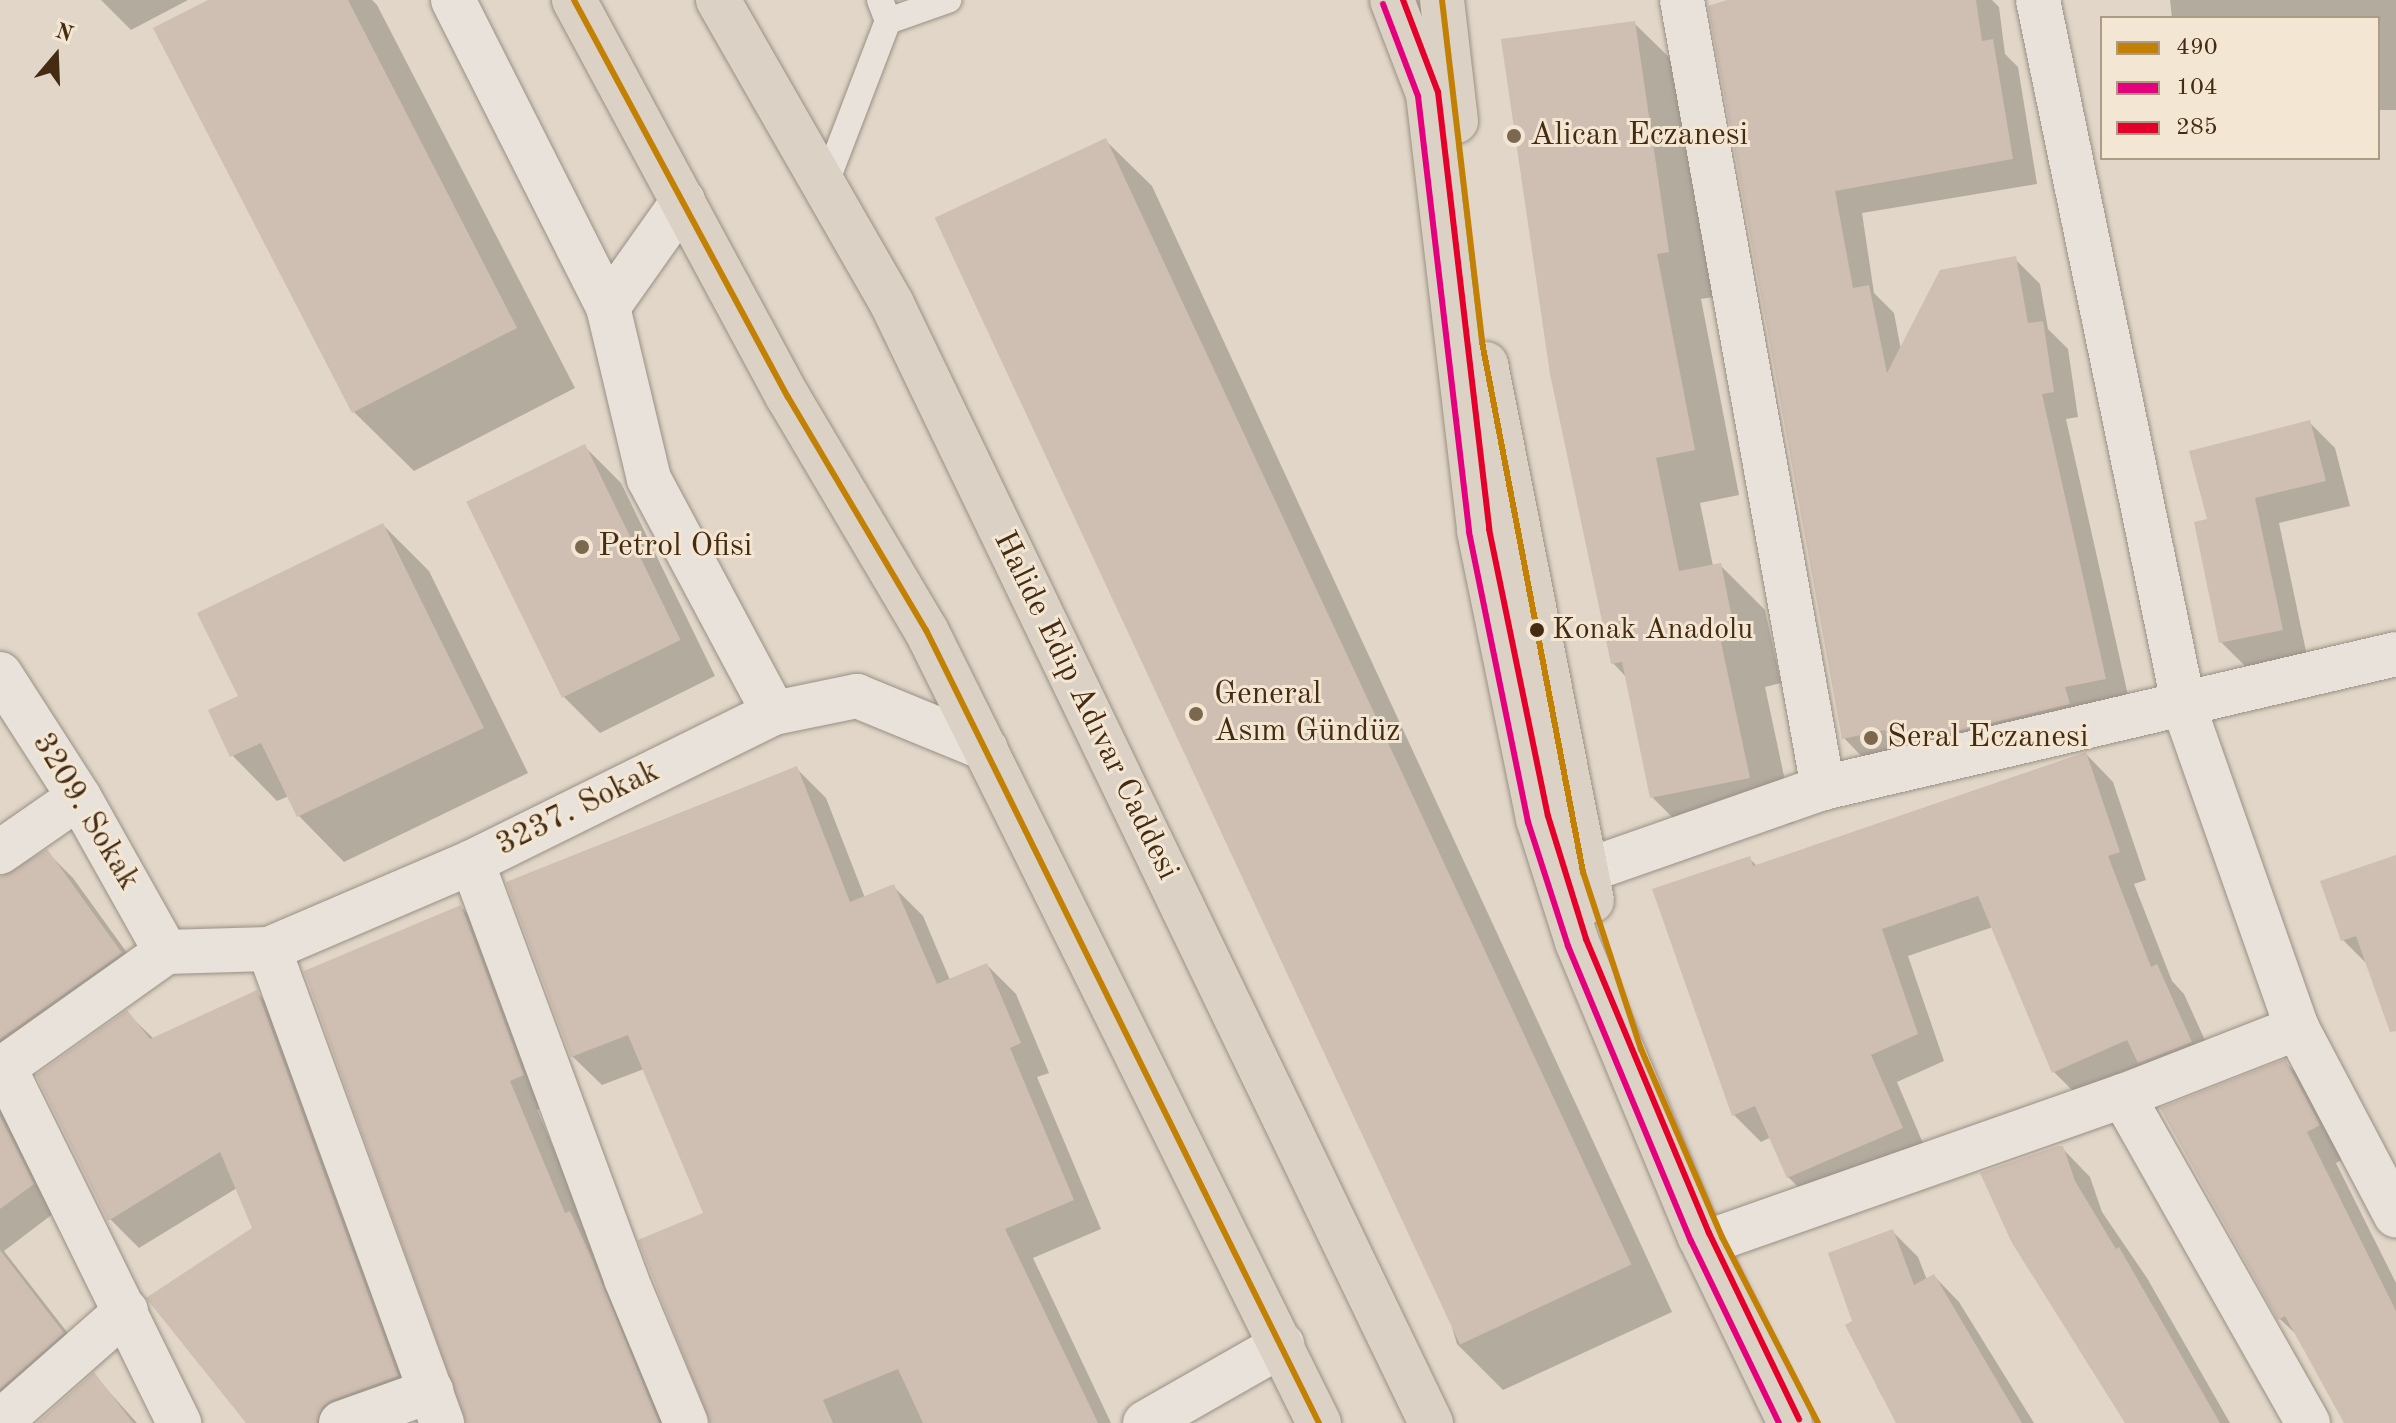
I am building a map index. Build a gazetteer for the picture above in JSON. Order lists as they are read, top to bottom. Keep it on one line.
{"streets":{"main road":["Halide Edip Adıvar Caddesi"],"street":["3237. Sokak","3209. Sokak"]},"crossings":[["3237. Sokak","3209. Sokak"]],"places":["Alican Eczanesi","Petrol Ofisi","Konak Anadolu","General Asım Gündüz","Seral Eczanesi"],"lines":["transit line 490","transit line 285","transit line 104"],"legend":["490","104","285"],"north":"top"}
